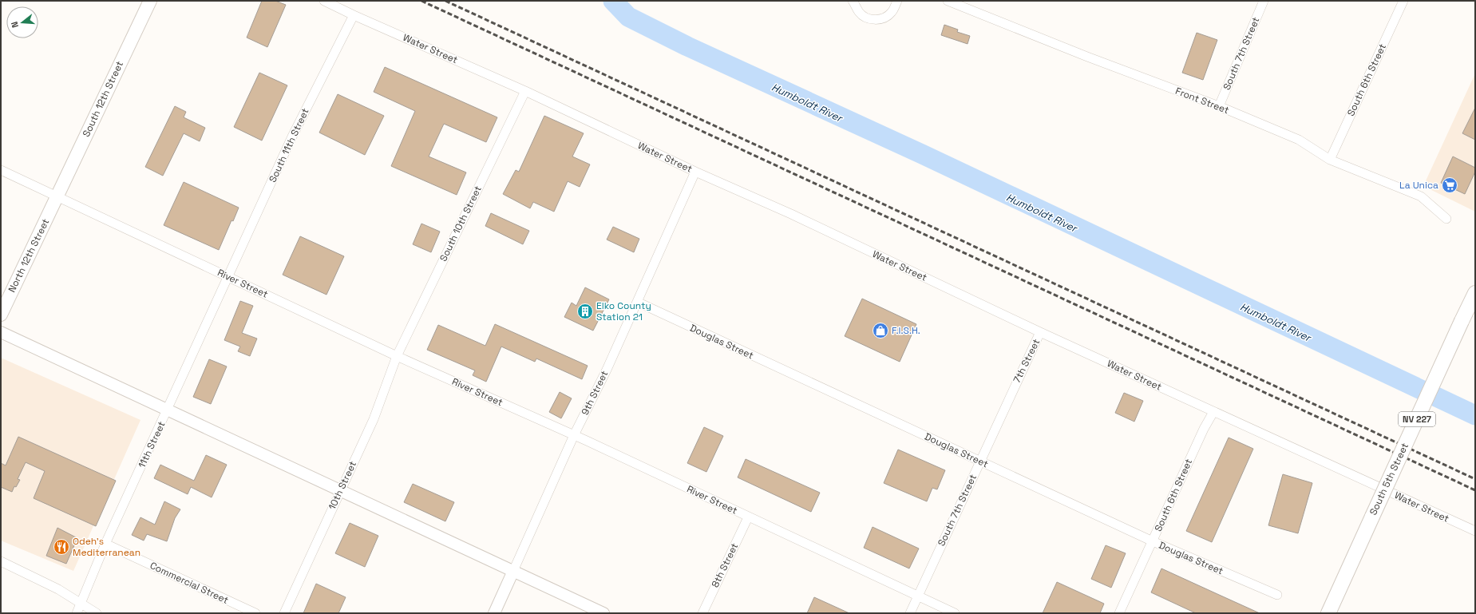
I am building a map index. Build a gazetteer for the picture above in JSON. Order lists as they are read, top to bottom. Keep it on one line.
{"streets":{"main road":["South 12th Street","North 12th Street","NV 227","South 5th Street"],"street":["Water Street","South 7th Street","South 6th Street","Front Street","South 11th Street","South 10th Street","River Street","Douglas Street","7th Street","9th Street","11th Street","10th Street","8th Street","Commercial Street"]},"crossings":[["Water Street","South 6th Street"],["Water Street","South 11th Street"],["Water Street","South 10th Street"],["Water Street","7th Street"],["Water Street","9th Street"],["South 7th Street","Front Street"],["South 7th Street","River Street"],["South 7th Street","Douglas Street"],["South 7th Street","7th Street"],["South 6th Street","Front Street"],["South 6th Street","Douglas Street"],["South 12th Street","North 12th Street"],["South 12th Street","River Street"],["South 11th Street","River Street"],["South 11th Street","11th Street"],["South 10th Street","River Street"],["South 10th Street","10th Street"],["North 12th Street","River Street"],["River Street","9th Street"],["River Street","11th Street"],["River Street","10th Street"],["River Street","8th Street"],["Douglas Street","9th Street"],["11th Street","Commercial Street"]],"water":["Humboldt River"],"places":{"supermarket":["La Unica"],"building":["Elko County Station 21"],"shop":["F.I.S.H."],"restaurant":["Odeh's Mediterranean"]},"north":"left"}
